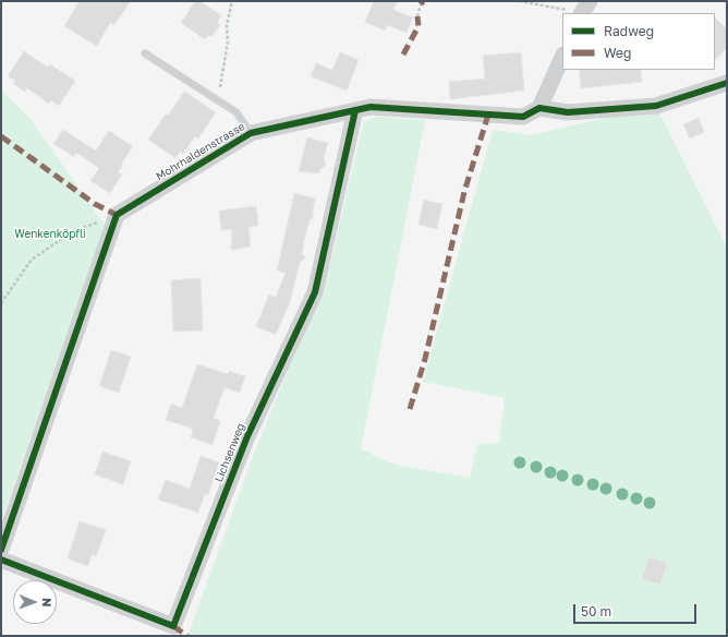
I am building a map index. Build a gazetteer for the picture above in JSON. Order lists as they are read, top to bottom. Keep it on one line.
{"streets":{"street":["Mohrhaldenstrasse","Lichsenweg"]},"crossings":[["Mohrhaldenstrasse","Lichsenweg"]],"parks":["Wenkenköpfli"],"legend":["Radweg","Weg"],"scale_bar":"50 m","north":"right"}
